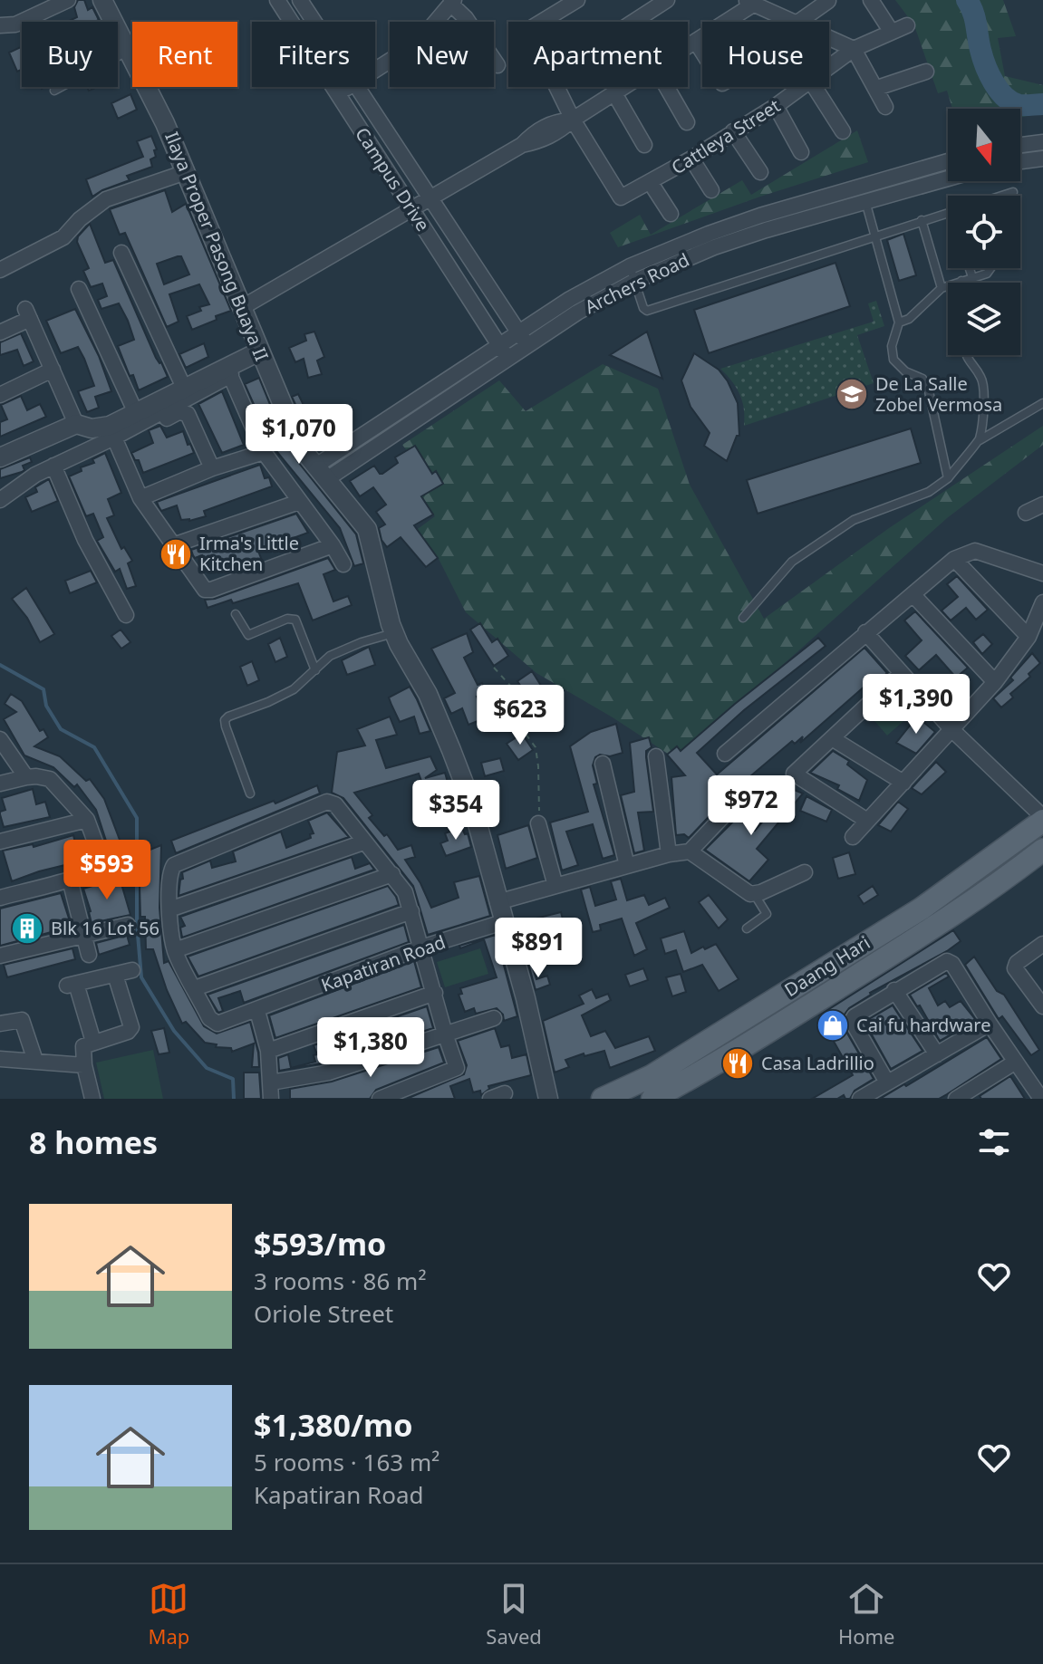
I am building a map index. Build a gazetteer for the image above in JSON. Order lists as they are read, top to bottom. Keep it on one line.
{"streets":{"main road":["Daang Hari"],"street":["Cattleya Street","Campus Drive","Ilaya Proper Pasong Buaya II","Archers Road","Kapatiran Road"]},"crossings":[["Campus Drive","Archers Road"],["Ilaya Proper Pasong Buaya II","Archers Road"],["Ilaya Proper Pasong Buaya II","Kapatiran Road"]],"places":{"school or university":["De La Salle Zobel Vermosa"],"restaurant":["Irma's Little Kitchen","Casa Ladrillio"],"building":["Blk 16 Lot 56"],"shop":["Cai fu hardware"]},"north":"bottom","page":{"chip":["Buy","Rent","Filters","New","Apartment","House"],"price":["$1,070","$1,390","$623","$972","$354","$593","$891","$1,380"],"heading":"8 homes","list":[{"name":"$593/mo","note":"3 rooms · 86 m² · Oriole Street"},{"name":"$1,380/mo","note":"5 rooms · 163 m² · Kapatiran Road"}],"tabs":["Map","Saved","Home"]}}
